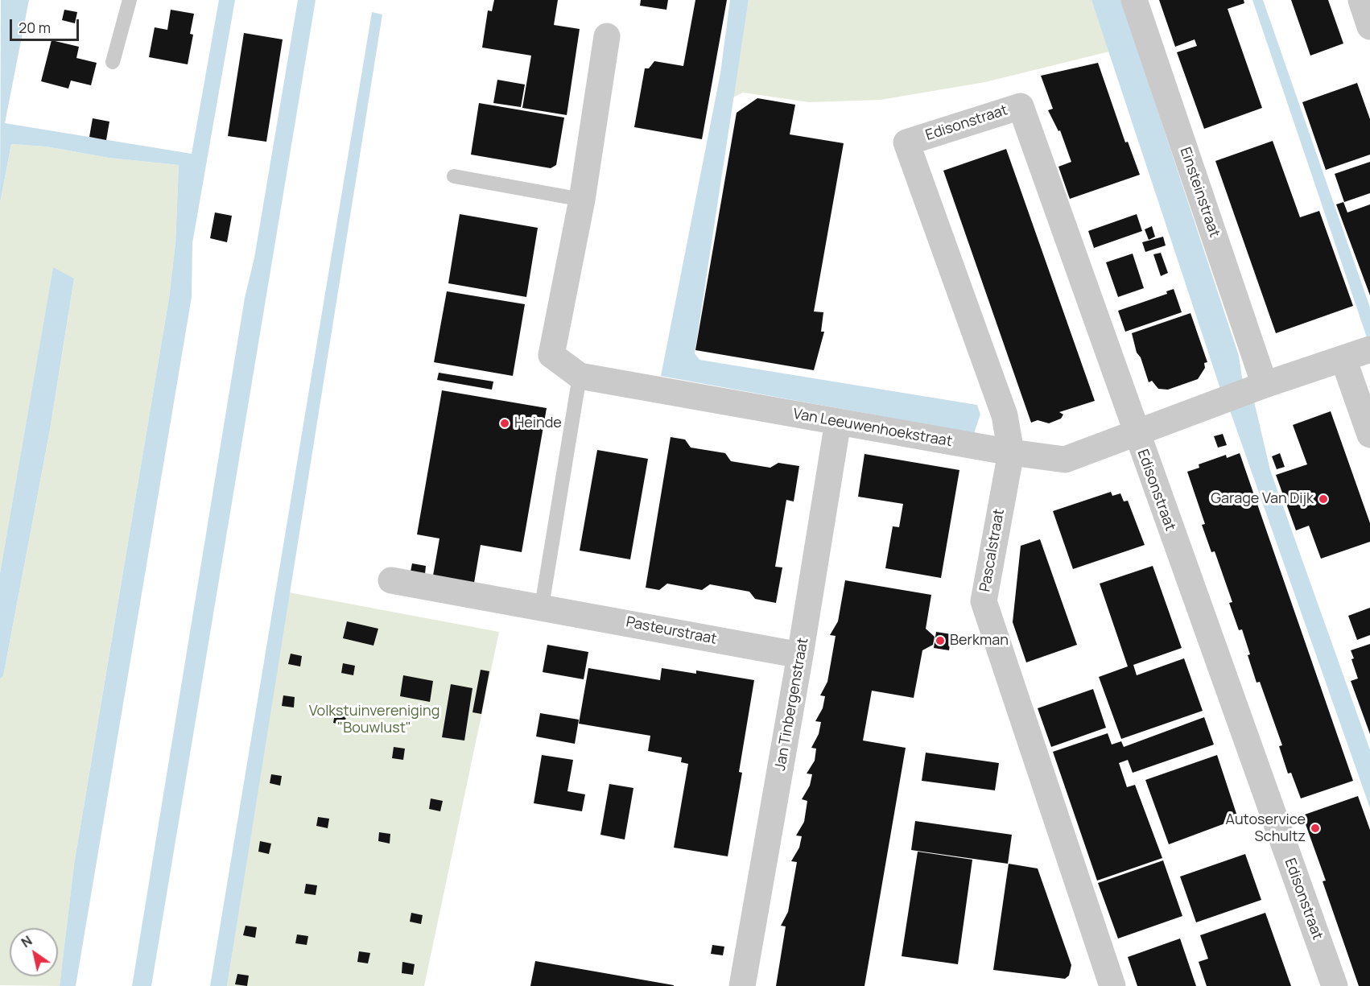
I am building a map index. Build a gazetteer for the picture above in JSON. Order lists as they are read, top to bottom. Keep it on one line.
{"streets":{"street":["Edisonstraat","Einsteinstraat","Van Leeuwenhoekstraat","Pascalstraat","Pasteurstraat","Jan Tinbergenstraat"]},"crossings":[["Edisonstraat","Van Leeuwenhoekstraat"],["Edisonstraat","Pascalstraat"],["Einsteinstraat","Van Leeuwenhoekstraat"],["Van Leeuwenhoekstraat","Pascalstraat"],["Van Leeuwenhoekstraat","Jan Tinbergenstraat"],["Pasteurstraat","Jan Tinbergenstraat"]],"parks":["Volkstuinvereniging \"Bouwlust\""],"places":["Heinde","Garage Van Dijk","Berkman","Autoservice Schultz"],"scale_bar":"20 m","north":"top left"}
